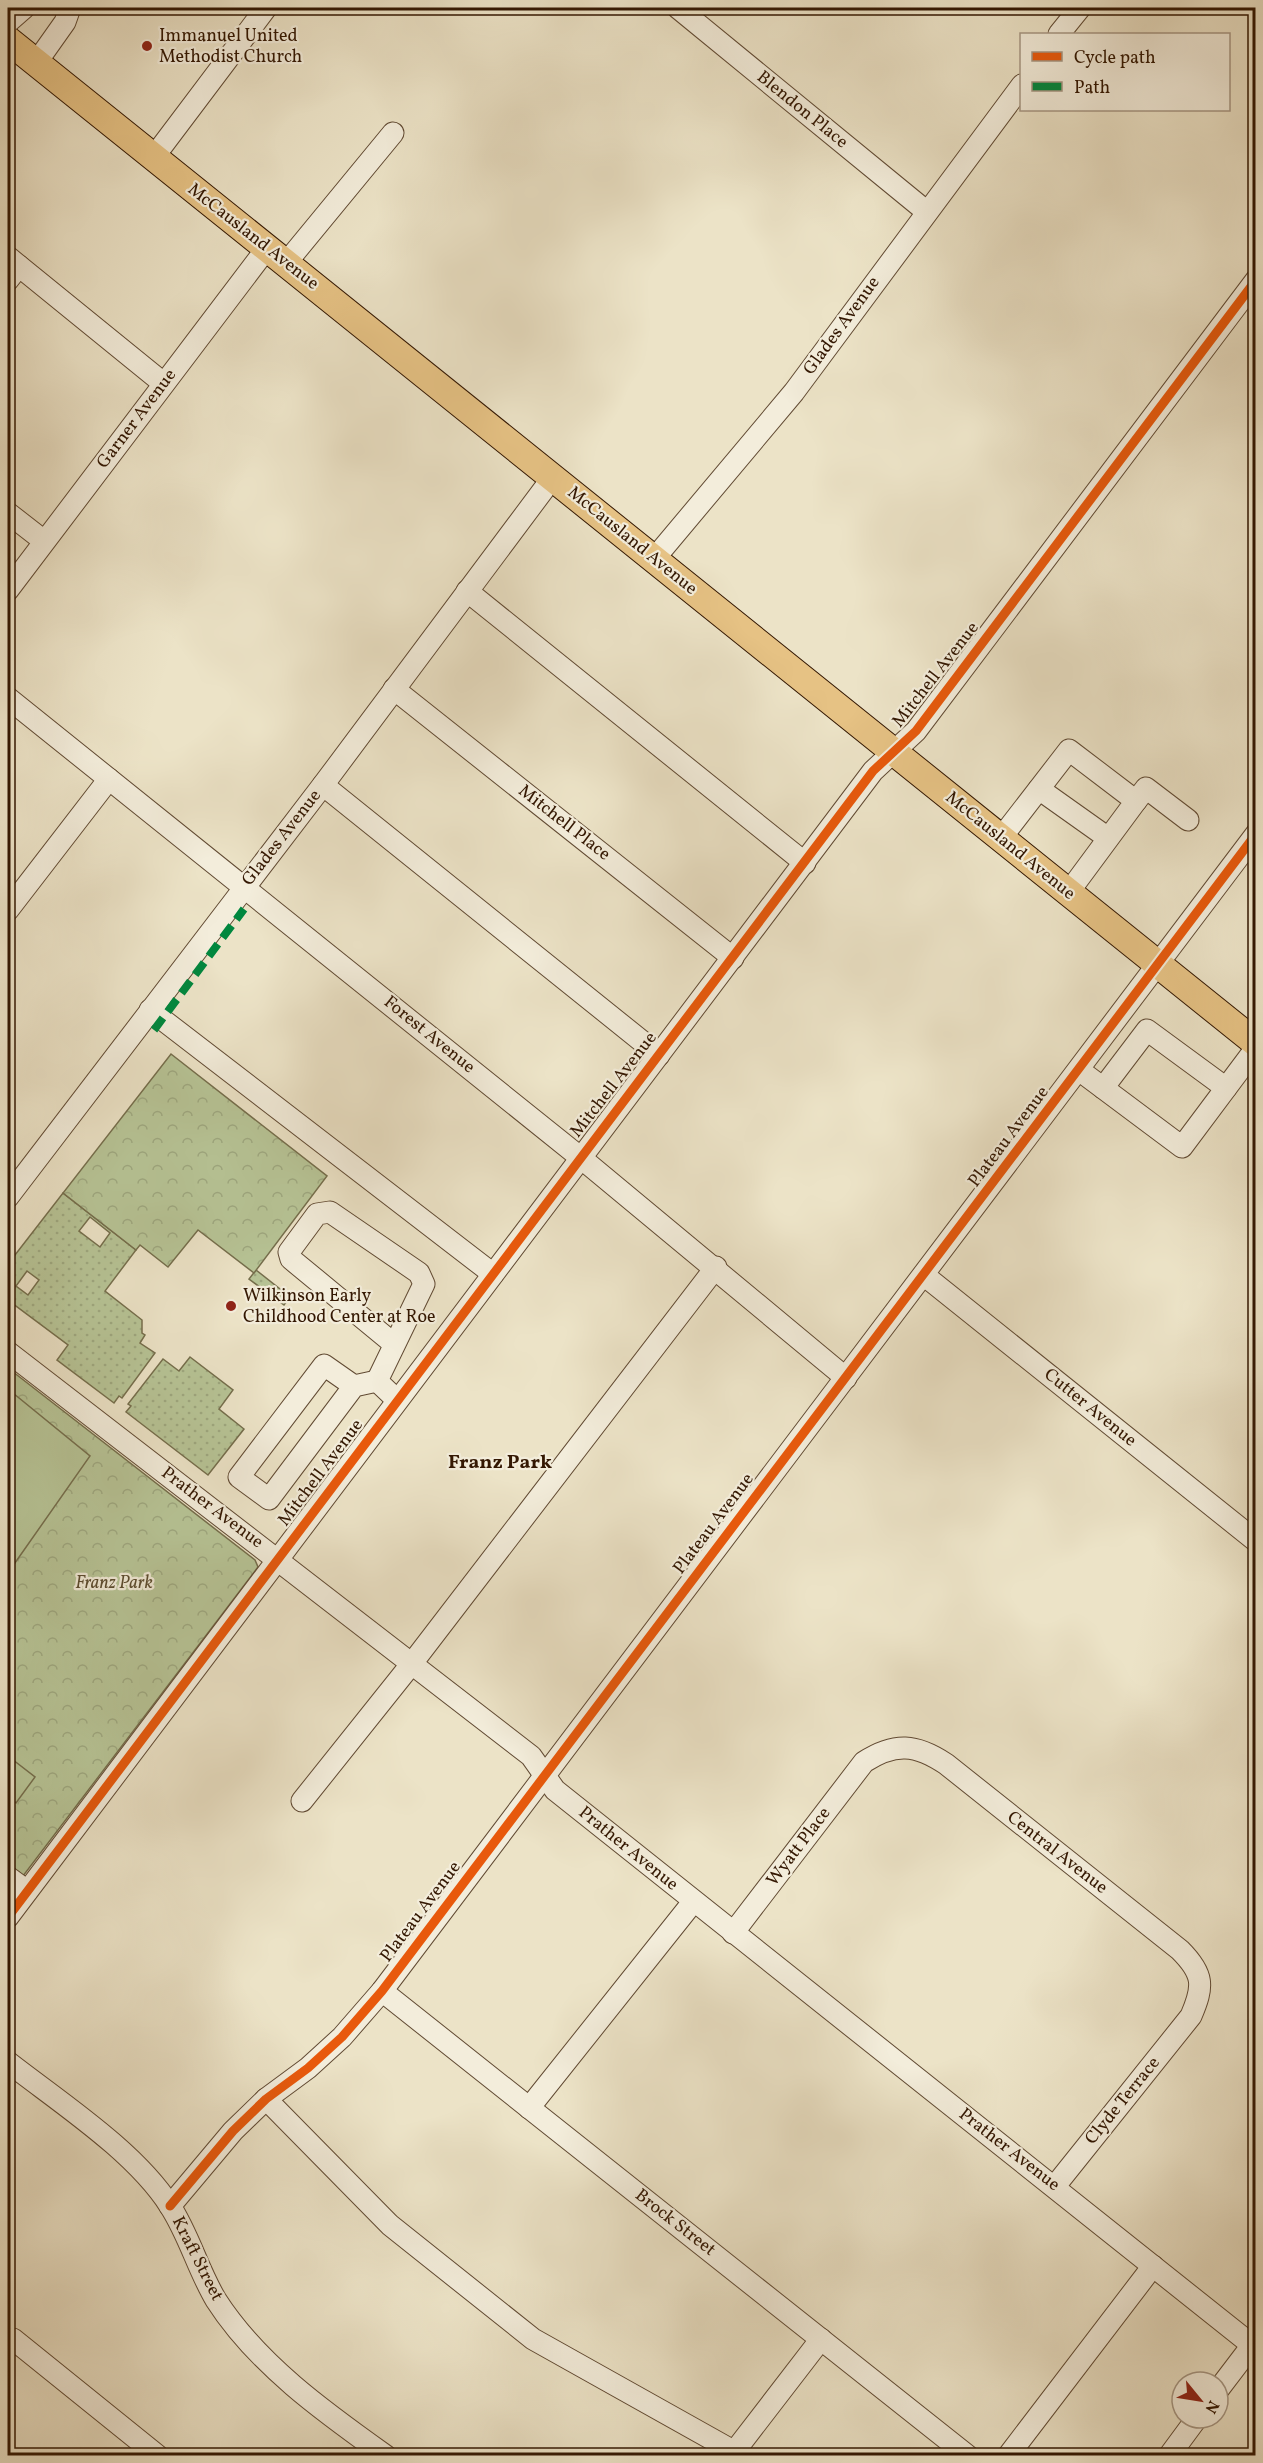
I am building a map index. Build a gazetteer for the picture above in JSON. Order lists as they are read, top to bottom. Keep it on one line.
{"streets":{"main road":["McCausland Avenue"],"street":["Blendon Place","Glades Avenue","Garner Avenue","Mitchell Avenue","Mitchell Place","Forest Avenue","Plateau Avenue","Cutter Avenue","Prather Avenue","Wyatt Place","Central Avenue","Clyde Terrace","Brock Street","Kraft Street"]},"crossings":[["Blendon Place","Glades Avenue"],["McCausland Avenue","Glades Avenue"],["McCausland Avenue","Garner Avenue"],["McCausland Avenue","Mitchell Avenue"],["McCausland Avenue","Plateau Avenue"],["Glades Avenue","Mitchell Place"],["Glades Avenue","Forest Avenue"],["Mitchell Avenue","Mitchell Place"],["Mitchell Avenue","Forest Avenue"],["Mitchell Avenue","Prather Avenue"],["Forest Avenue","Plateau Avenue"],["Plateau Avenue","Cutter Avenue"],["Plateau Avenue","Prather Avenue"],["Plateau Avenue","Brock Street"],["Plateau Avenue","Kraft Street"],["Prather Avenue","Wyatt Place"],["Prather Avenue","Clyde Terrace"],["Wyatt Place","Central Avenue"],["Central Avenue","Clyde Terrace"]],"districts":["Franz Park"],"parks":["Franz Park"],"places":["Immanuel United Methodist Church","Wilkinson Early Childhood Center at Roe"],"legend":["Cycle path","Path"],"north":"bottom right"}
